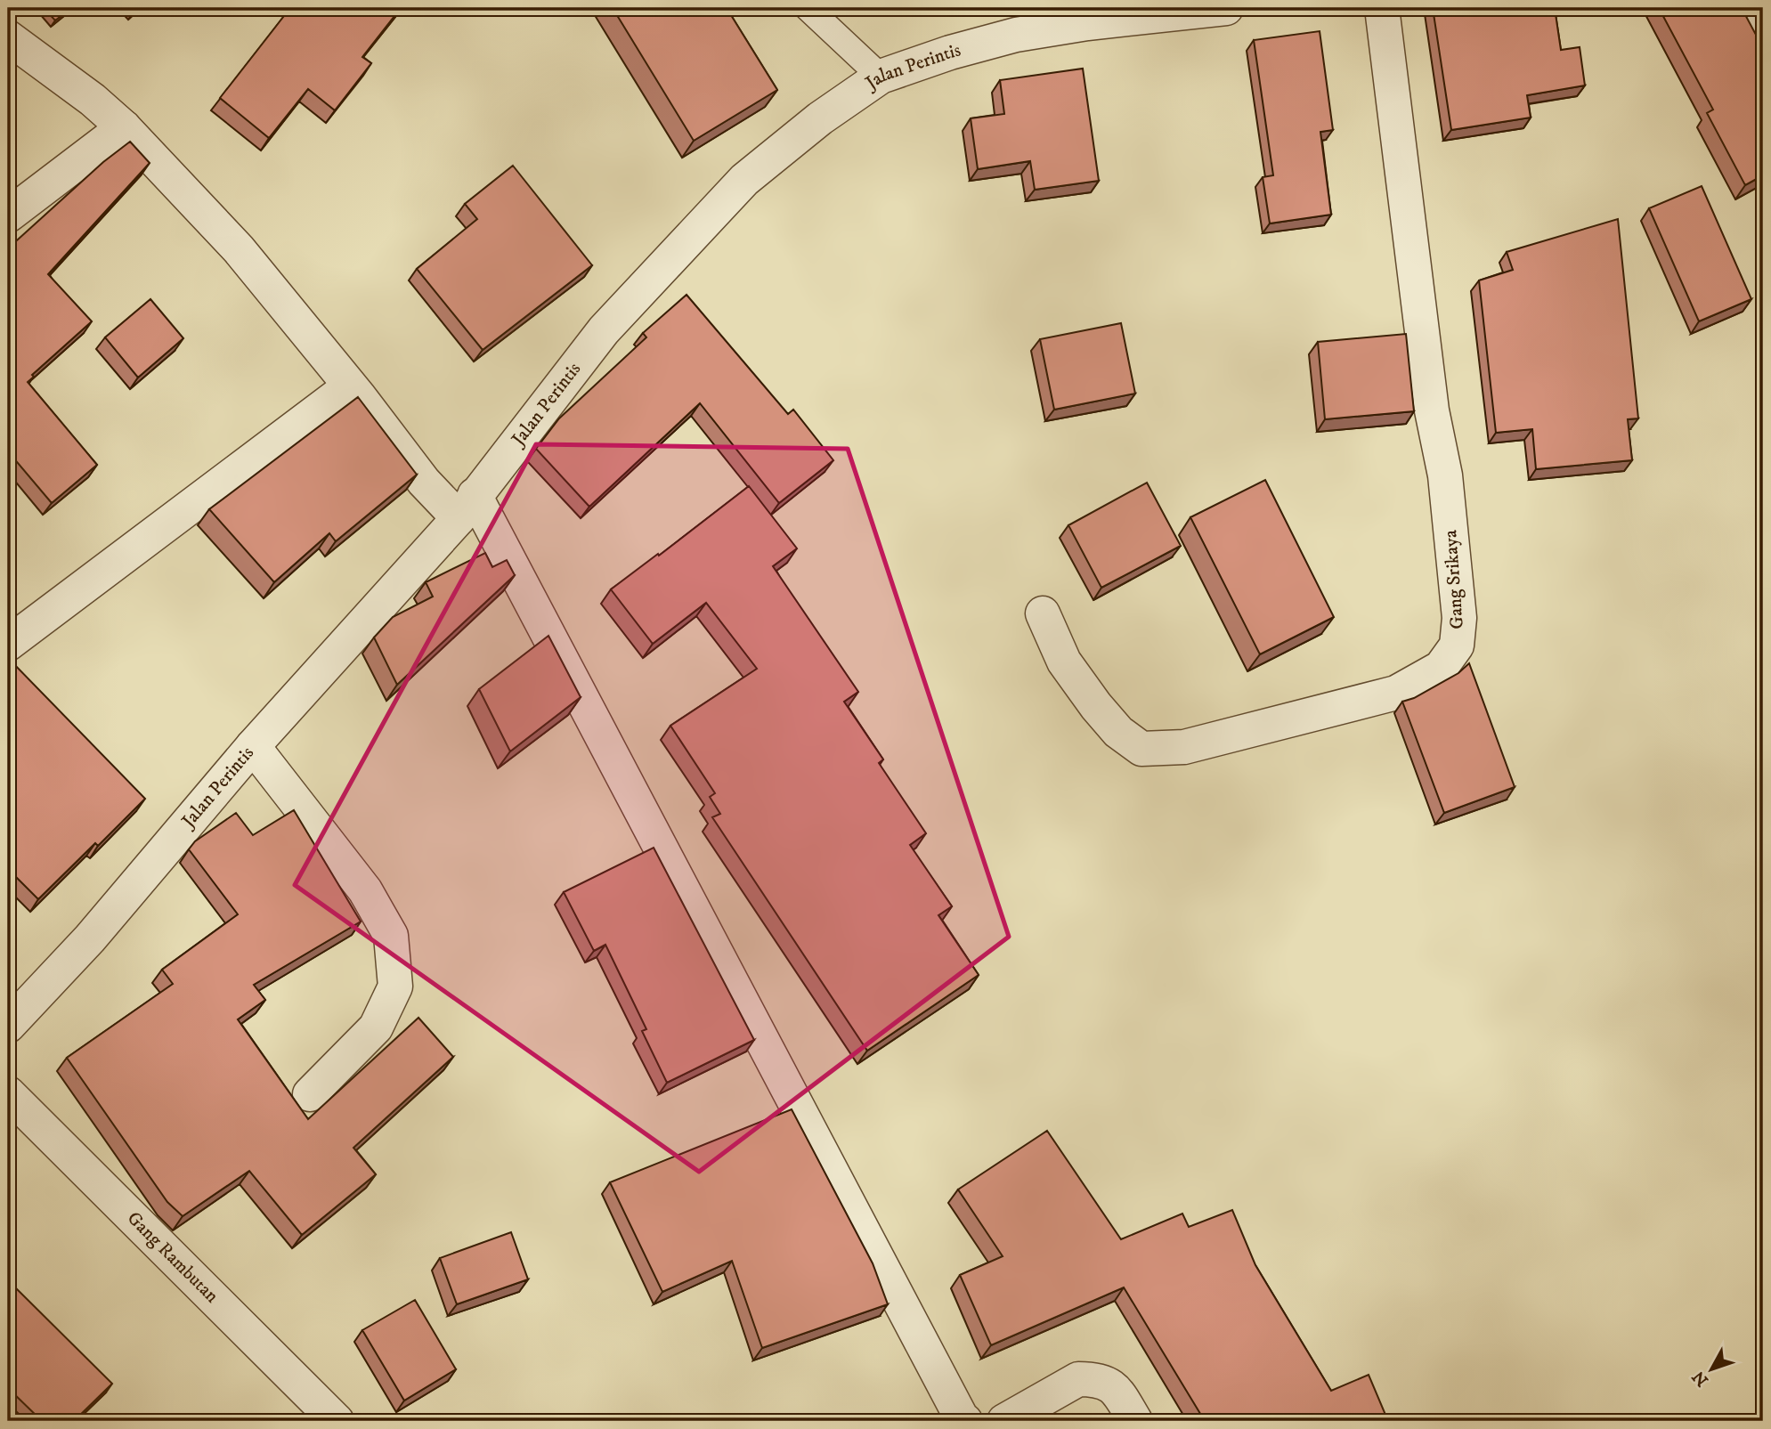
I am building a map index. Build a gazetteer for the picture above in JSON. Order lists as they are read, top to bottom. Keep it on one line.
{"streets":{"street":["Jalan Perintis","Gang Srikaya","Gang Rambutan"]},"north":"bottom left"}
